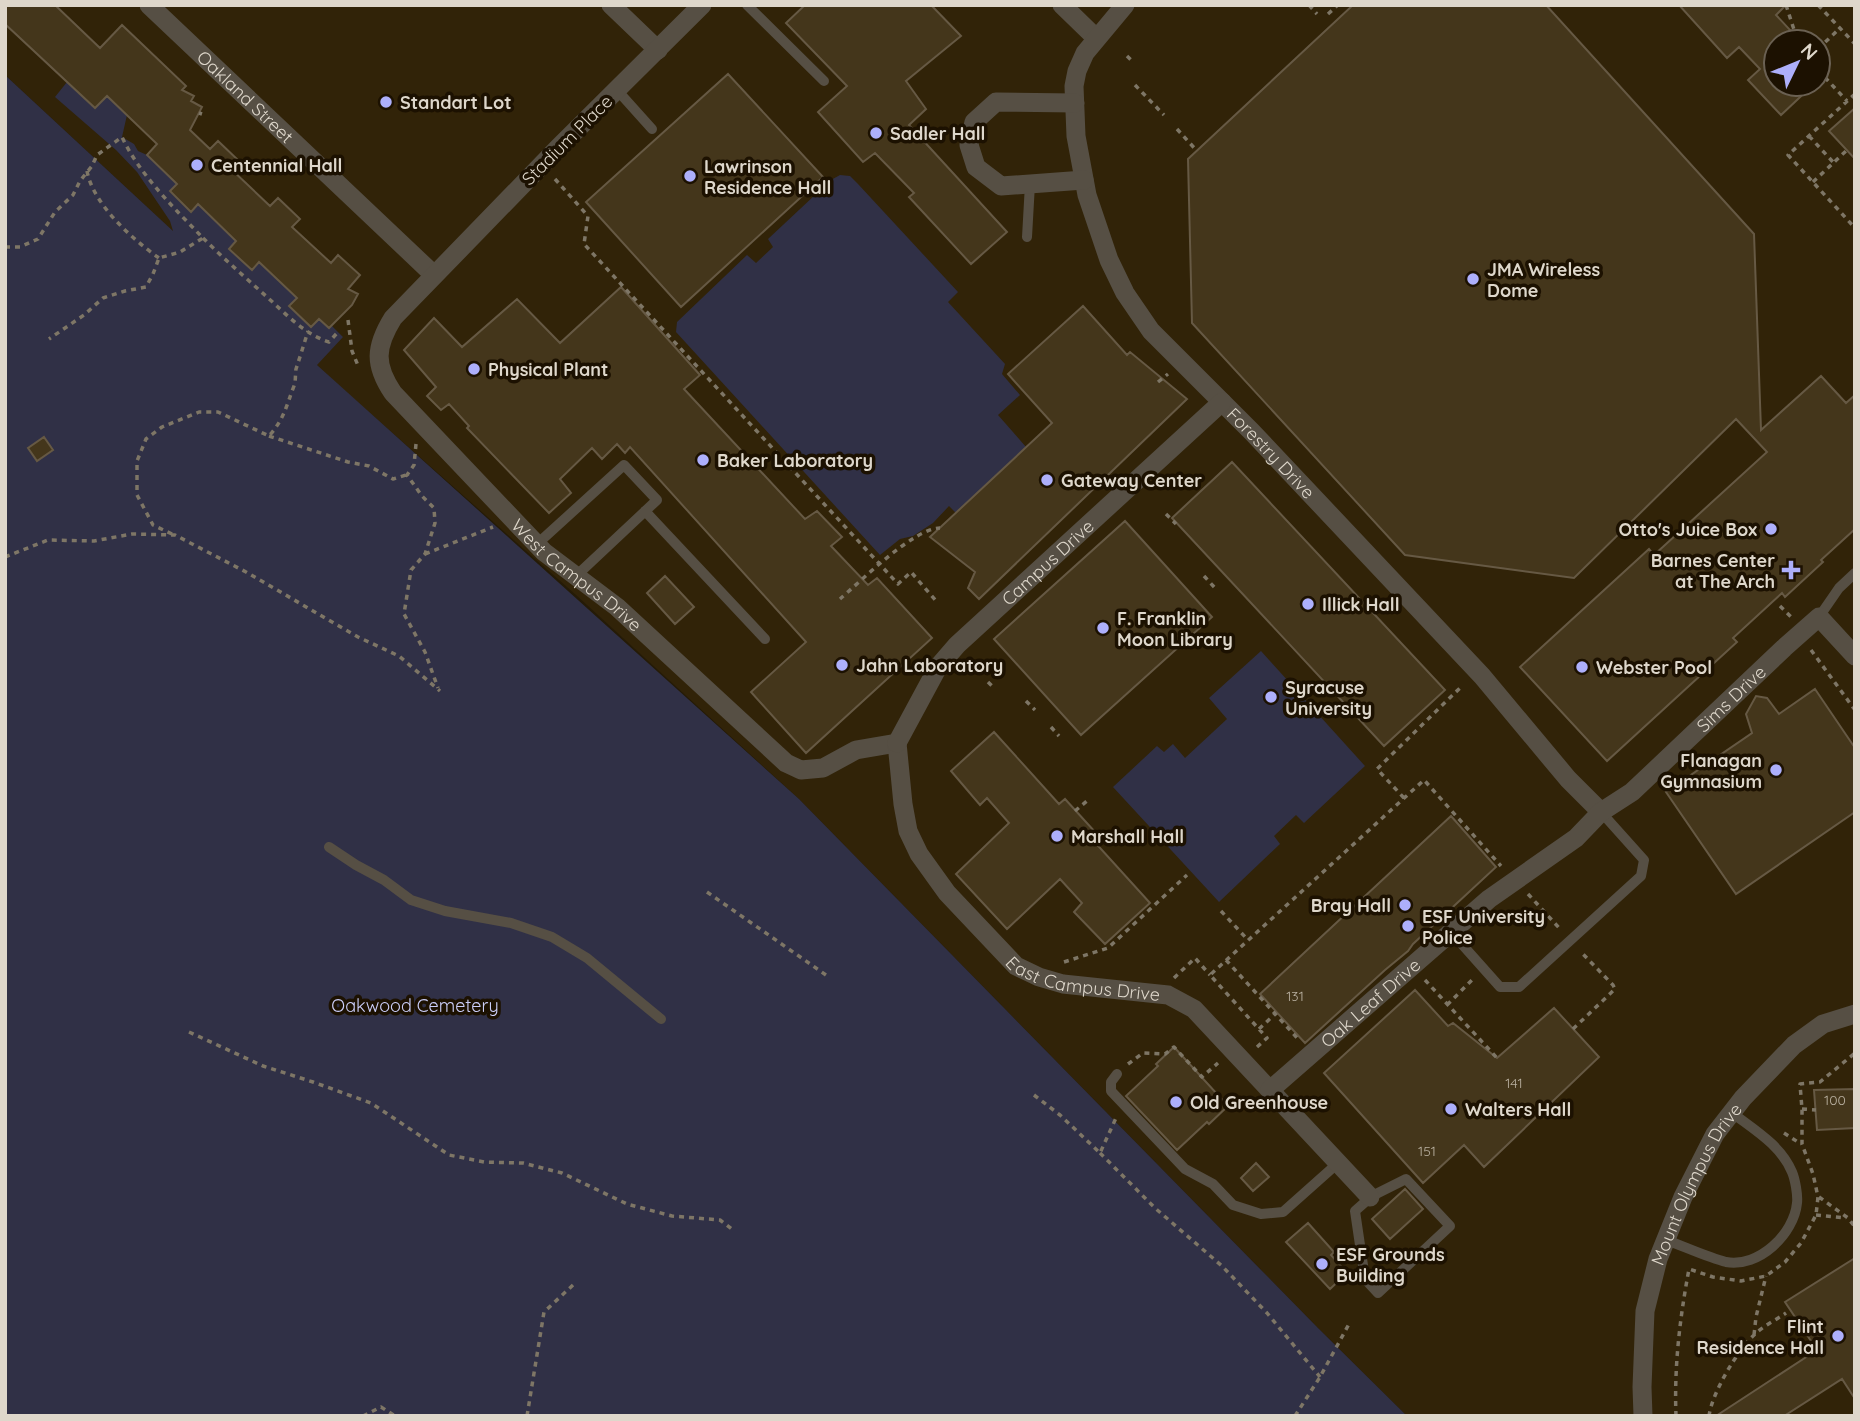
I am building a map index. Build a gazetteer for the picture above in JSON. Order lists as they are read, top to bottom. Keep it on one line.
{"streets":{"street":["Oakland Street","Stadium Place","Forestry Drive","Campus Drive","West Campus Drive","Sims Drive","East Campus Drive","Oak Leaf Drive","Mount Olympus Drive"]},"crossings":[["Oakland Street","Stadium Place"],["Oakland Street","West Campus Drive"],["Stadium Place","West Campus Drive"],["Forestry Drive","Campus Drive"],["Forestry Drive","Sims Drive"],["Forestry Drive","Oak Leaf Drive"],["Campus Drive","West Campus Drive"],["Campus Drive","East Campus Drive"],["West Campus Drive","East Campus Drive"],["Sims Drive","Oak Leaf Drive"],["East Campus Drive","Oak Leaf Drive"]],"parks":["Oakwood Cemetery"],"places":{"other":["Standart Lot","Sadler Hall","Centennial Hall","Lawrinson Residence Hall","JMA Wireless Dome","Physical Plant","Baker Laboratory","Gateway Center","Otto's Juice Box","Illick Hall","F. Franklin Moon Library","Jahn Laboratory","Webster Pool","Syracuse University","Flanagan Gymnasium","Marshall Hall","Bray Hall","ESF University Police","Old Greenhouse","Walters Hall","ESF Grounds Building","Flint Residence Hall"],"health":["Barnes Center at The Arch"]},"house_numbers":["131","141","100","151"],"north":"top right"}
